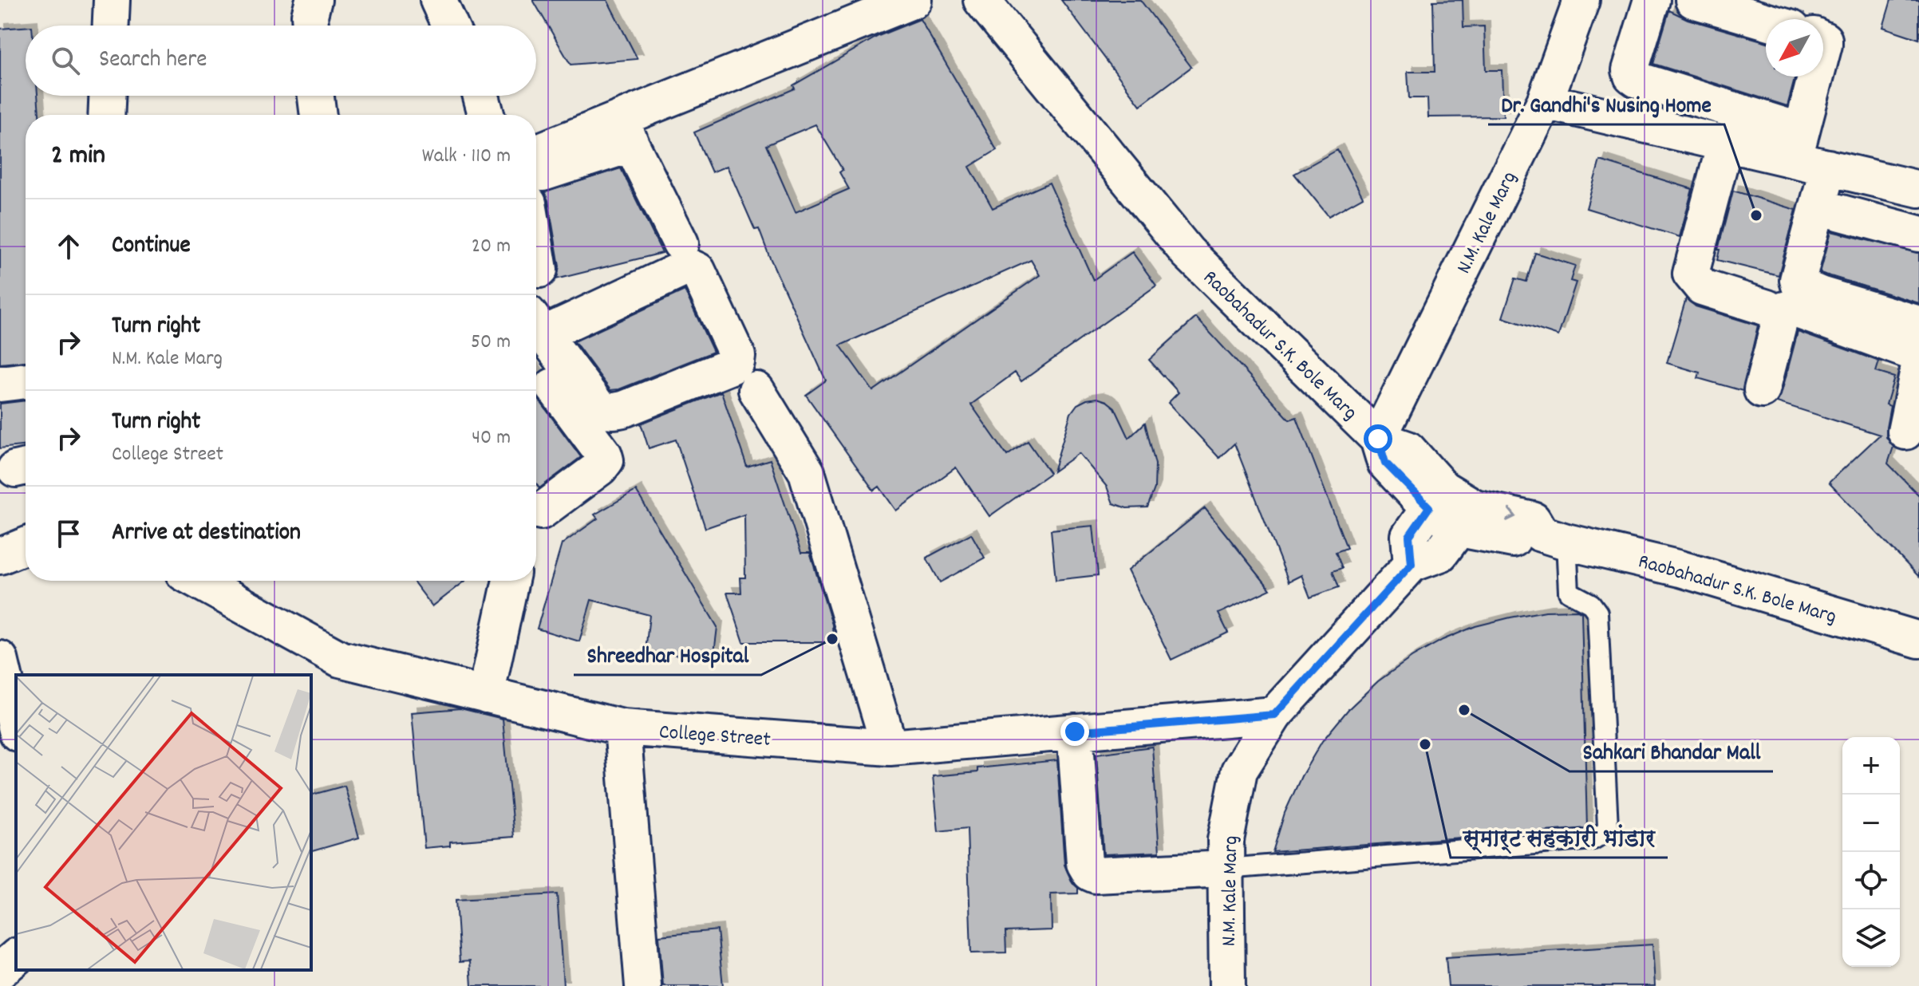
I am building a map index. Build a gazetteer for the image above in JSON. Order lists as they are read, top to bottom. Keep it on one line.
{"streets":{"street":["N.M. Kale Marg","Raobahadur S.K. Bole Marg","College Street"]},"crossings":[["N.M. Kale Marg","Raobahadur S.K. Bole Marg"],["N.M. Kale Marg","College Street"]],"places":["Dr. Gandhi's Nusing Home","Shreedhar Hospital","Sahkari Bhandar Mall","स्मार्ट सहकारी भांडार"],"north":"bottom left","page":{"search":"Search here","heading":["2 min","Walk · 110 m"],"list":[["Continue","20 m"],["Turn right","N.M. Kale Marg","50 m"],["Turn right","College Street","40 m"],"Arrive at destination"],"map_buttons":["+","−"]}}
